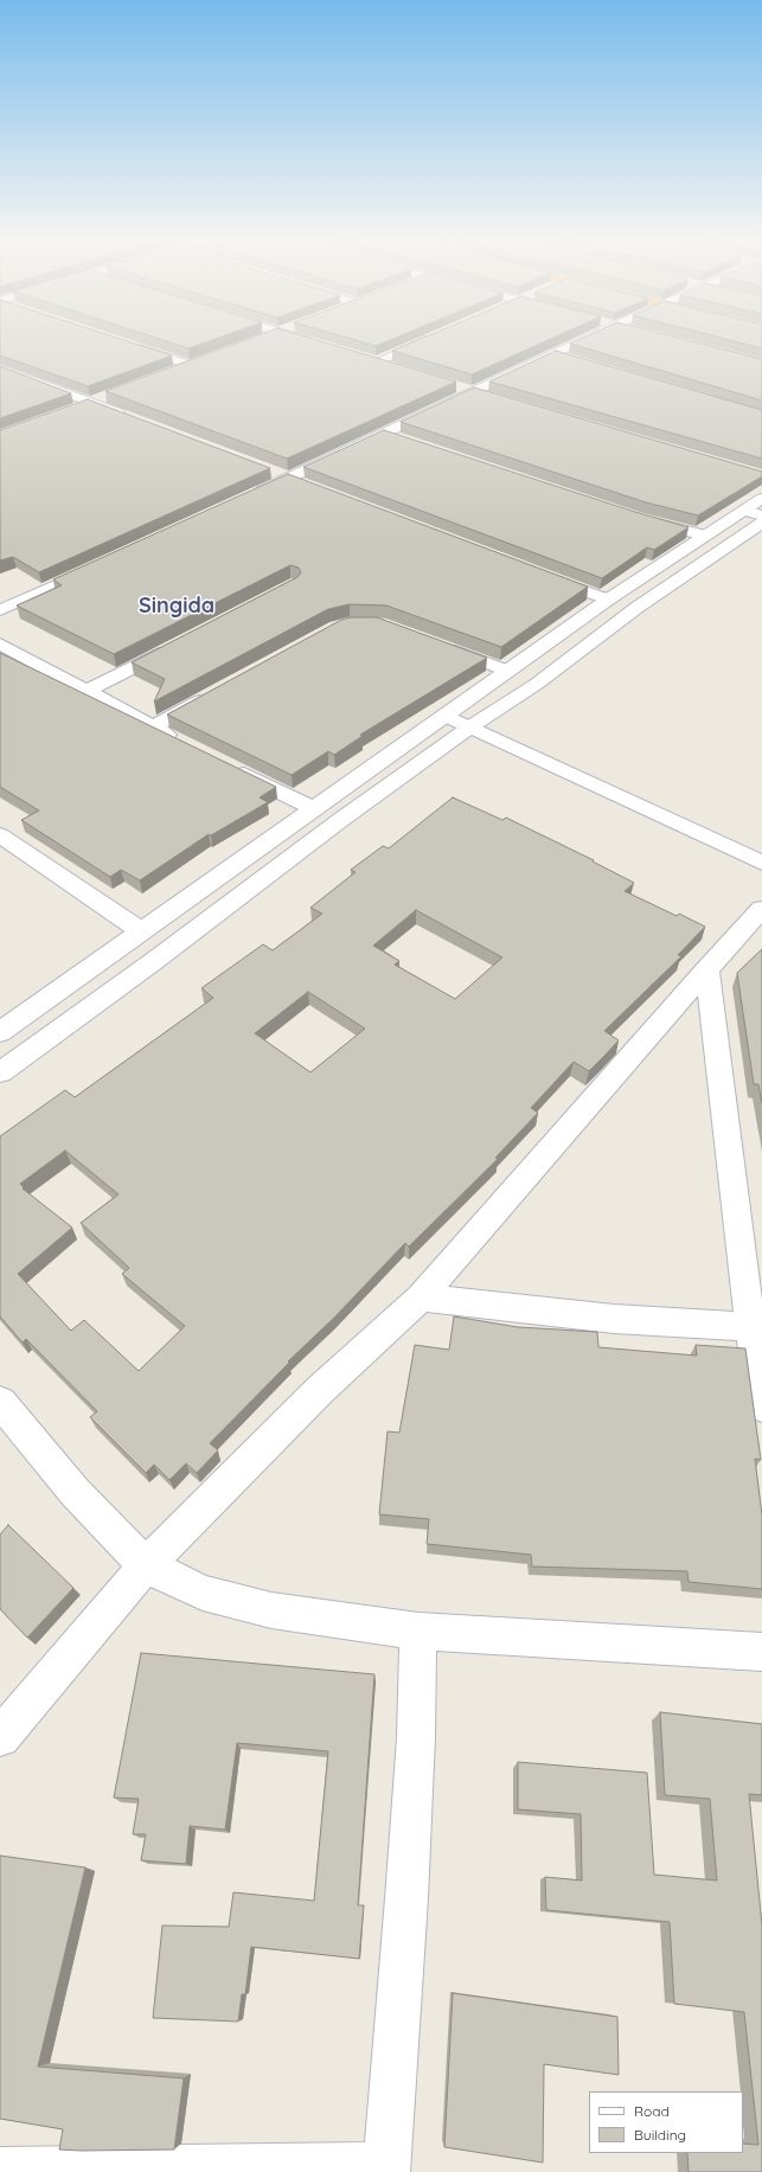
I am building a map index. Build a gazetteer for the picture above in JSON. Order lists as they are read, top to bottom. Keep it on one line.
{"districts":["Singida"],"legend":["Road","Building"]}
